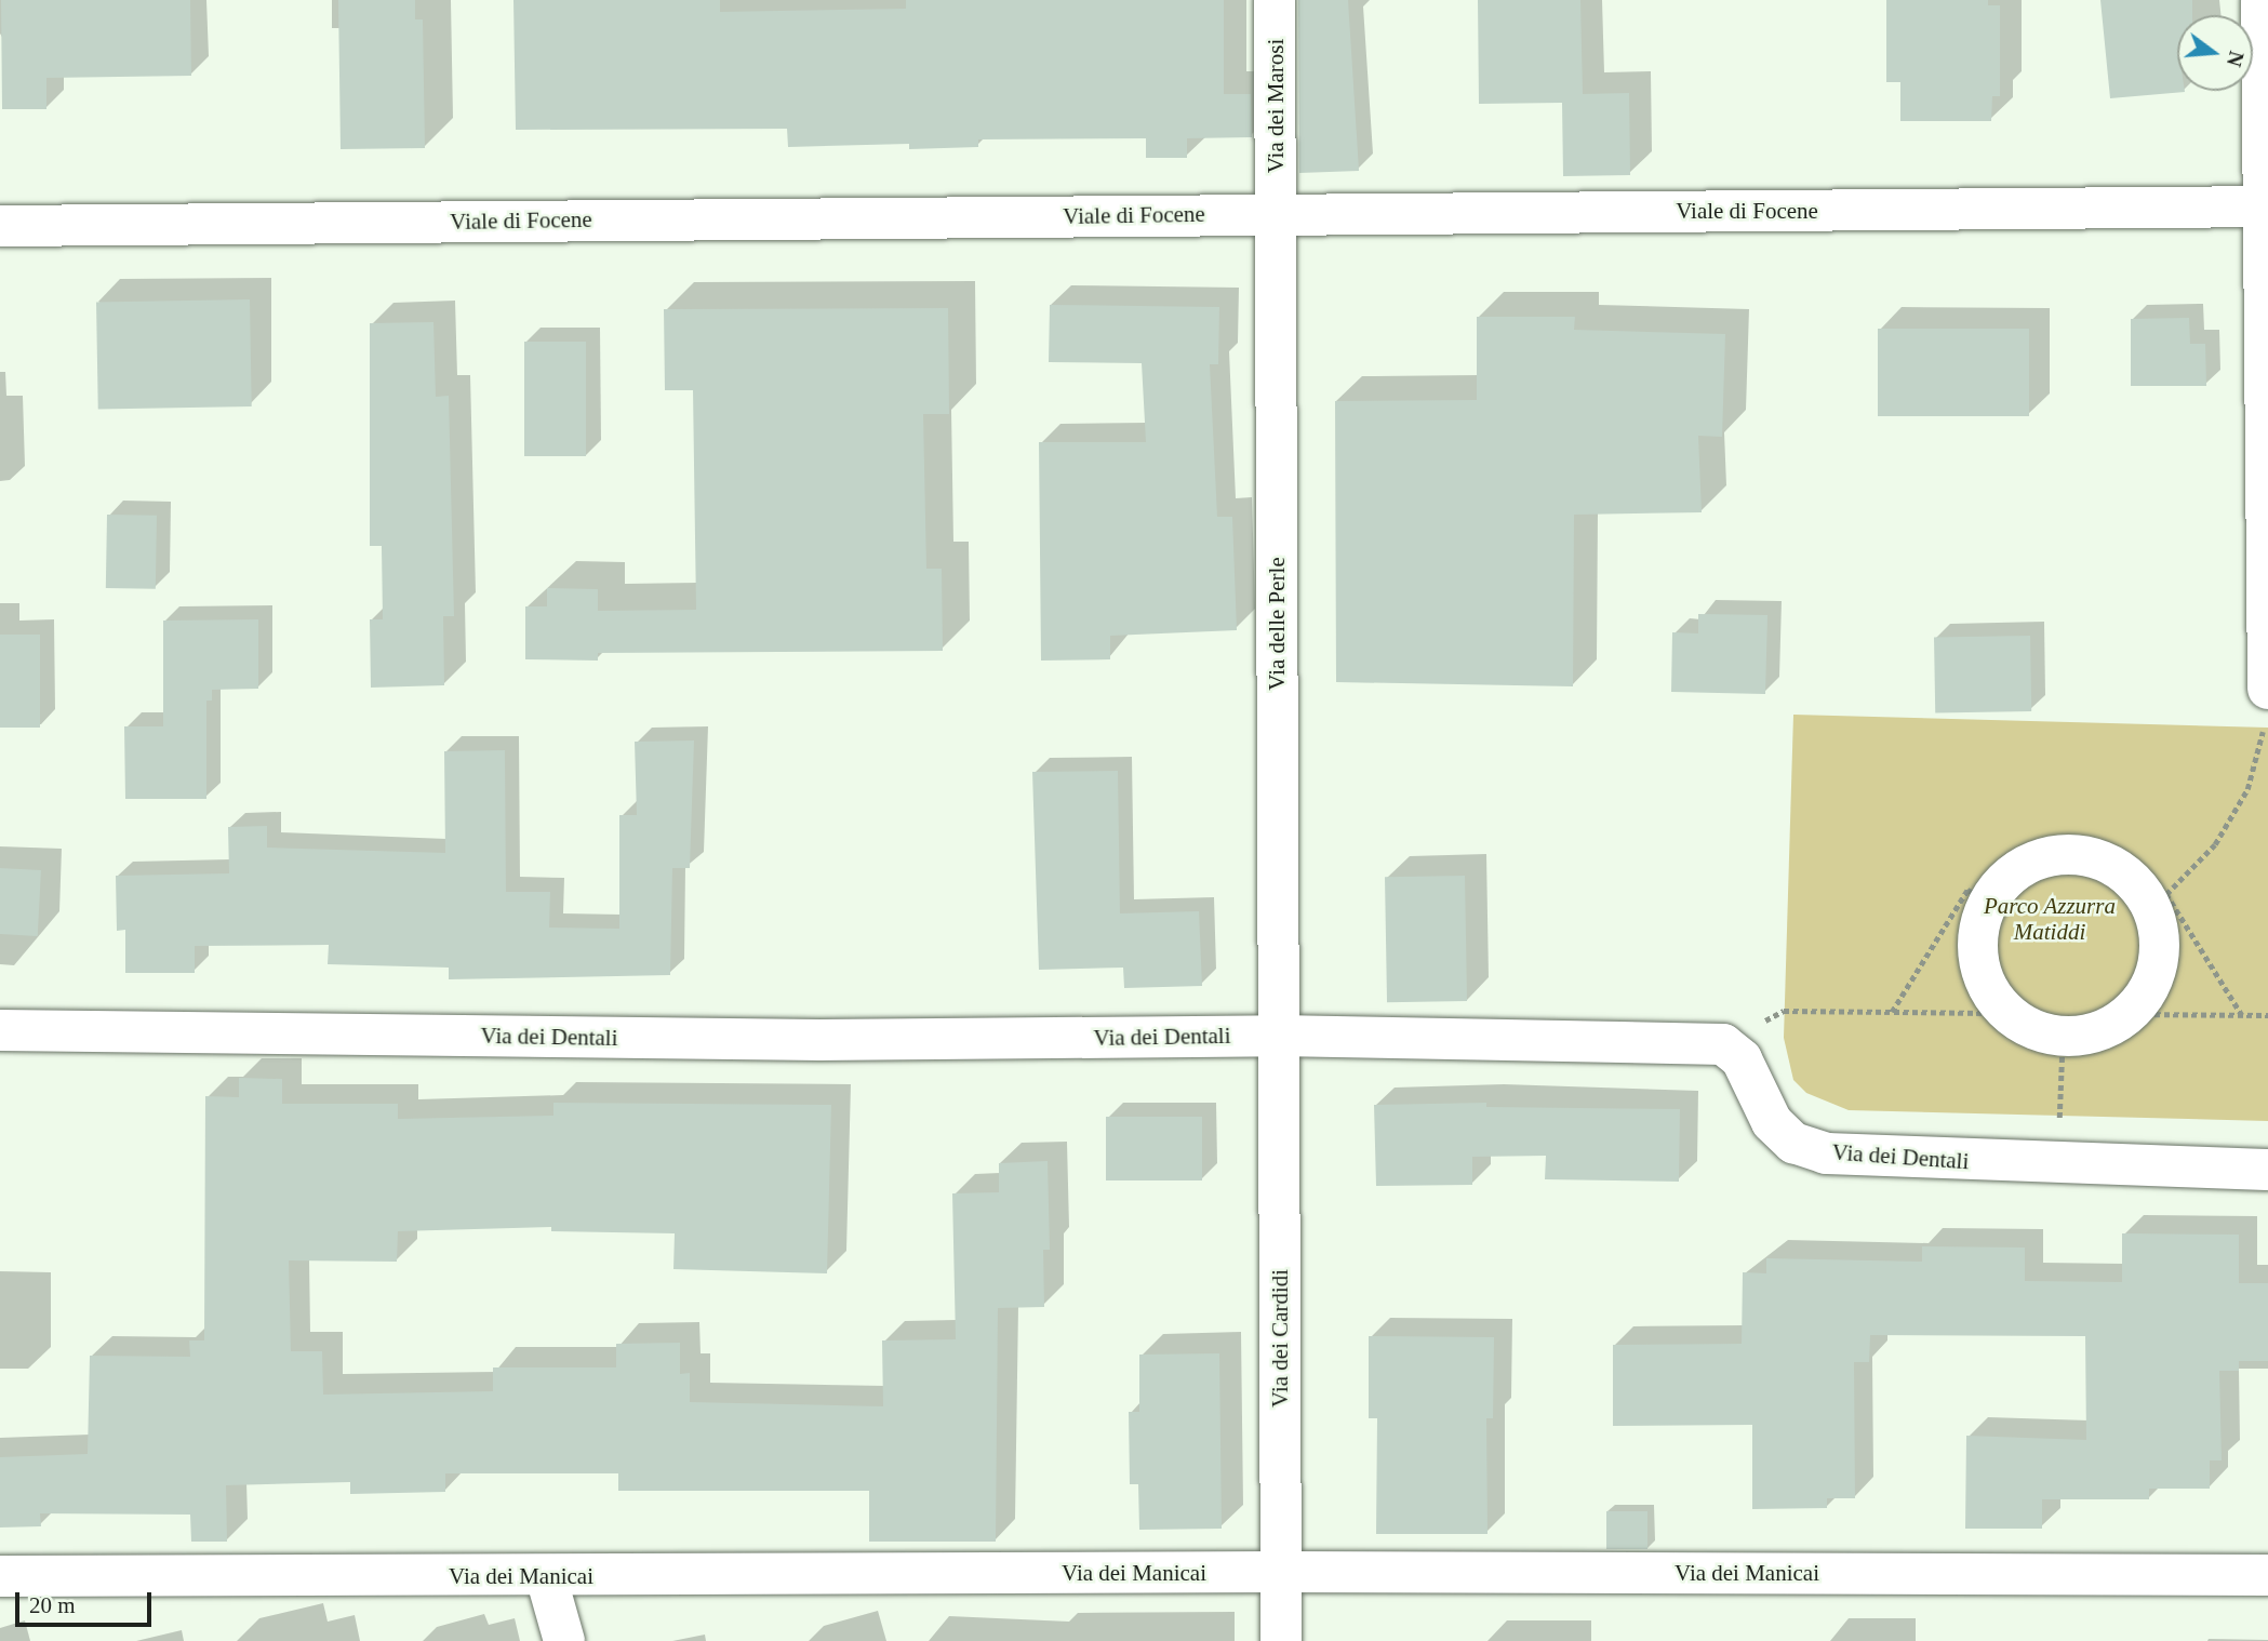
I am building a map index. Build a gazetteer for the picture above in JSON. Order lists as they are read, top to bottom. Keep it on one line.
{"streets":{"street":["Via dei Marosi","Viale di Focene","Via delle Perle","Via dei Dentali","Via dei Cardidi","Via dei Manicai"]},"crossings":[["Via dei Marosi","Viale di Focene"],["Via dei Marosi","Via delle Perle"],["Viale di Focene","Via delle Perle"],["Via delle Perle","Via dei Dentali"],["Via delle Perle","Via dei Cardidi"],["Via dei Dentali","Via dei Cardidi"],["Via dei Cardidi","Via dei Manicai"]],"parks":["Parco Azzurra Matiddi"],"scale_bar":"20 m","north":"right"}
